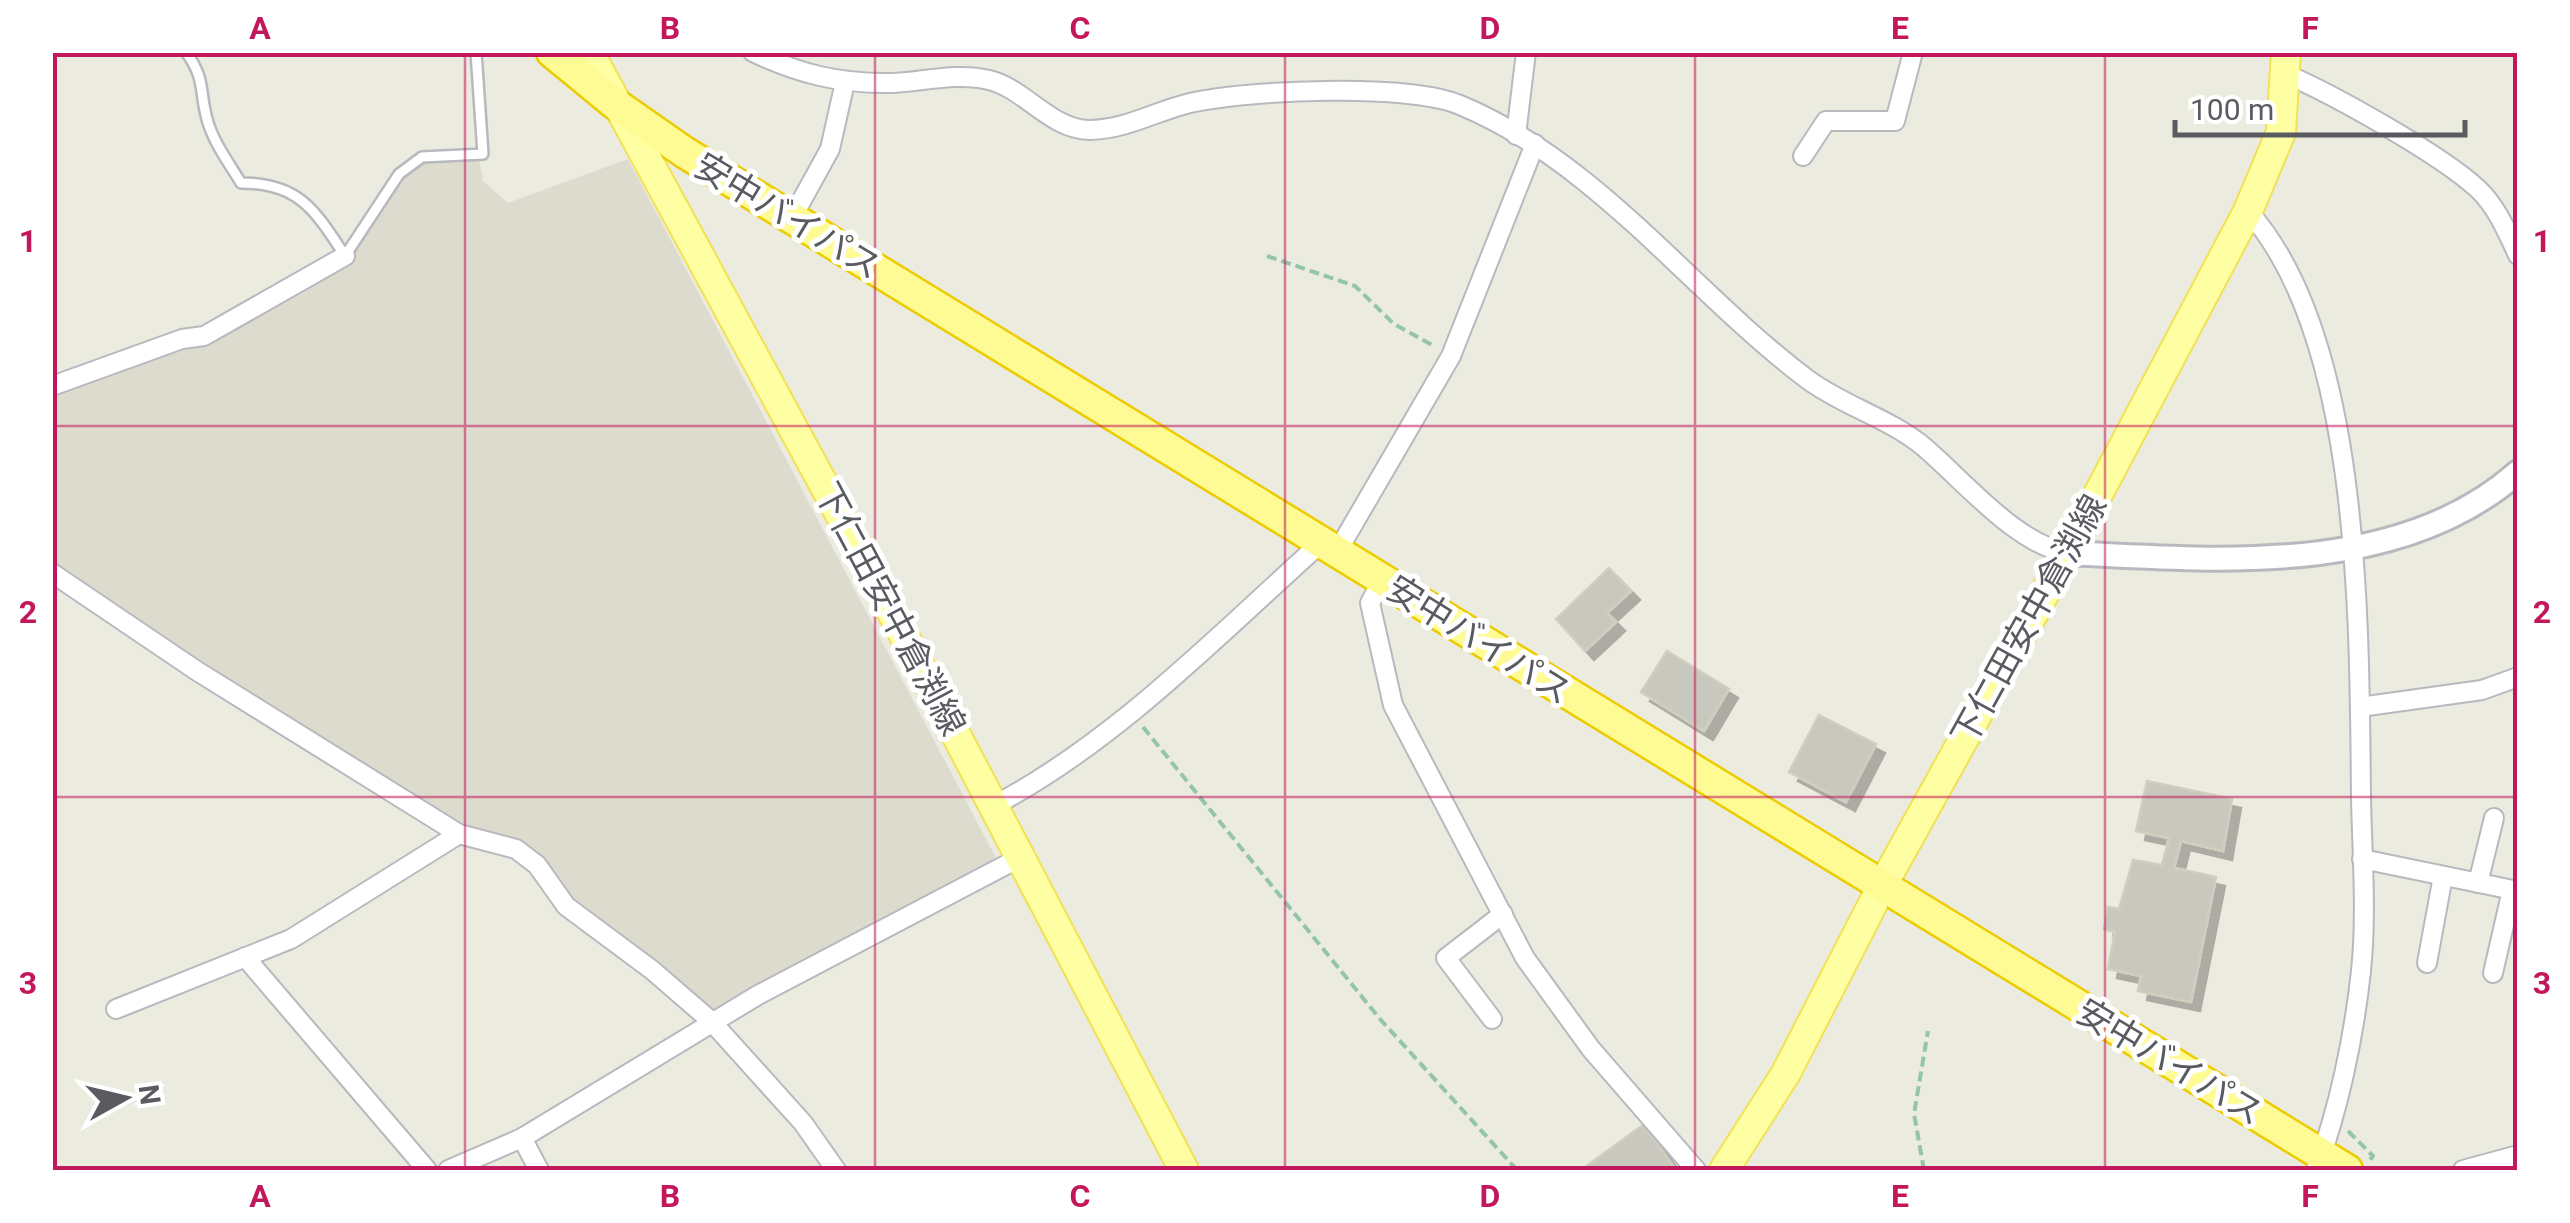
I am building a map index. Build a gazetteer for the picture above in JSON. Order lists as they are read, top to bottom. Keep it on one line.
{"streets":{"highway":["安中バイパス"],"main road":["下仁田安中倉渕線"]},"crossings":[["安中バイパス","下仁田安中倉渕線"]],"scale_bar":"100 m","north":"right","grid":{"columns":["A","B","C","D","E","F"],"rows":["1","2","3"]}}
